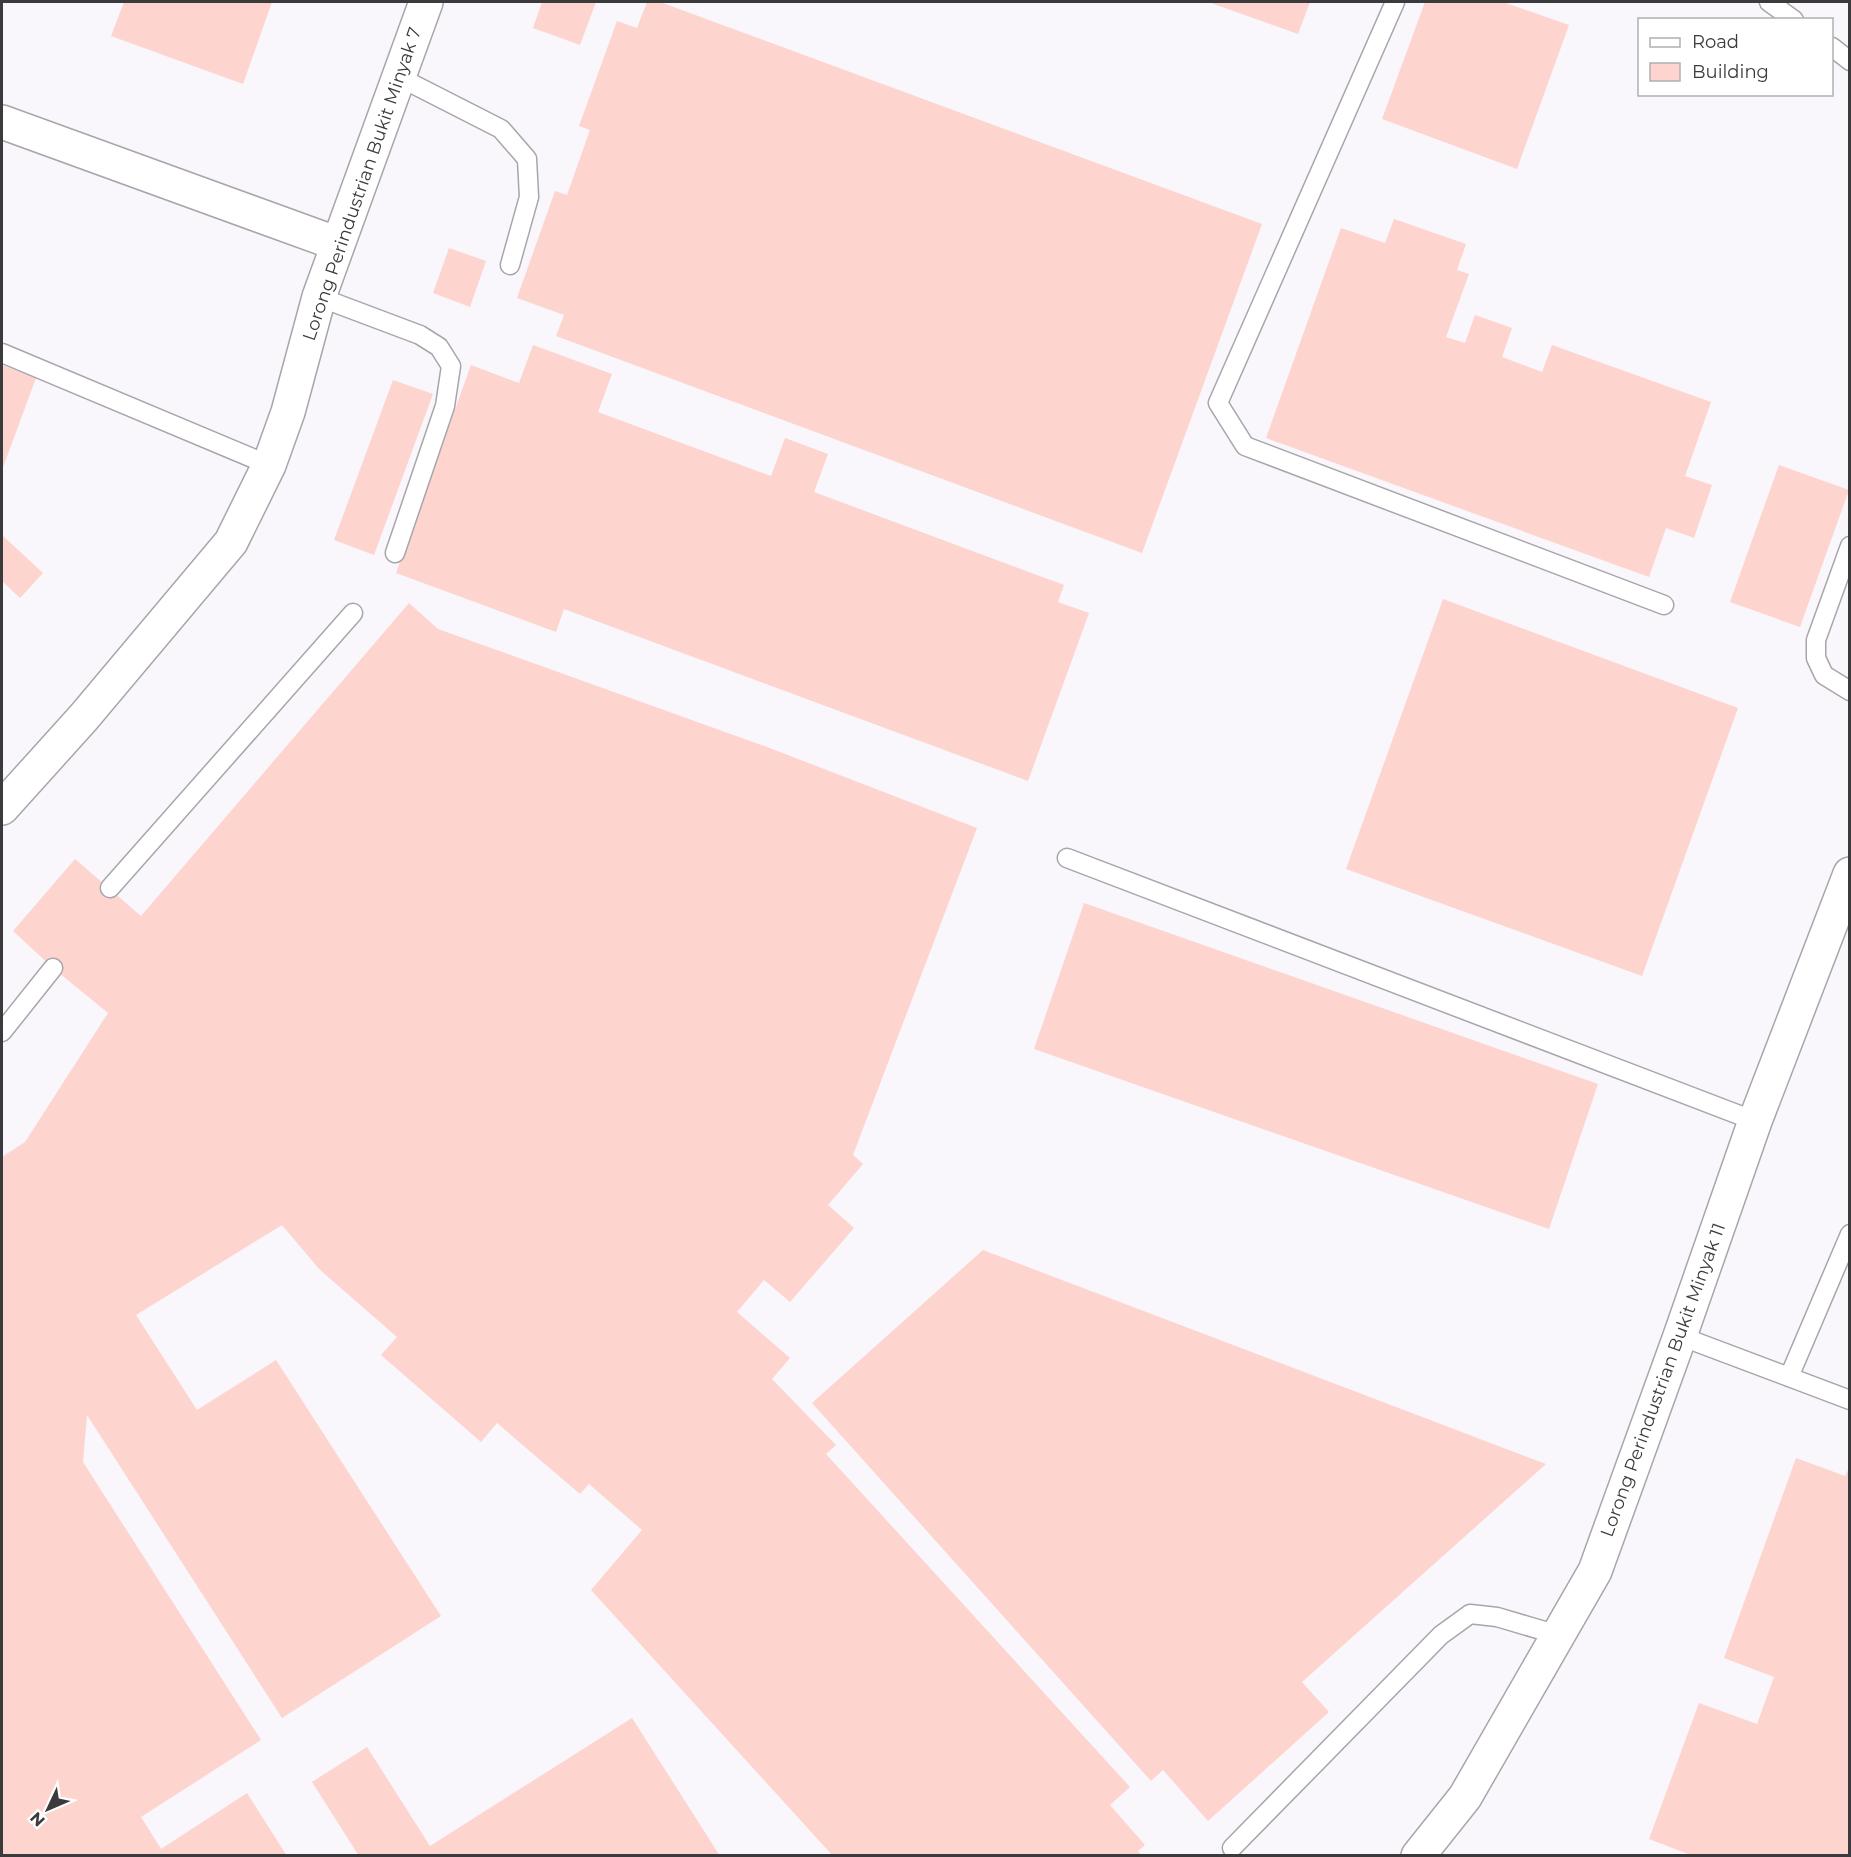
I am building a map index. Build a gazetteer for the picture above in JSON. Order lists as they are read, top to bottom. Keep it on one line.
{"streets":{"street":["Lorong Perindustrian Bukit Minyak 7","Lorong Perindustrian Bukit Minyak 11"]},"legend":["Road","Building"],"north":"bottom left"}
